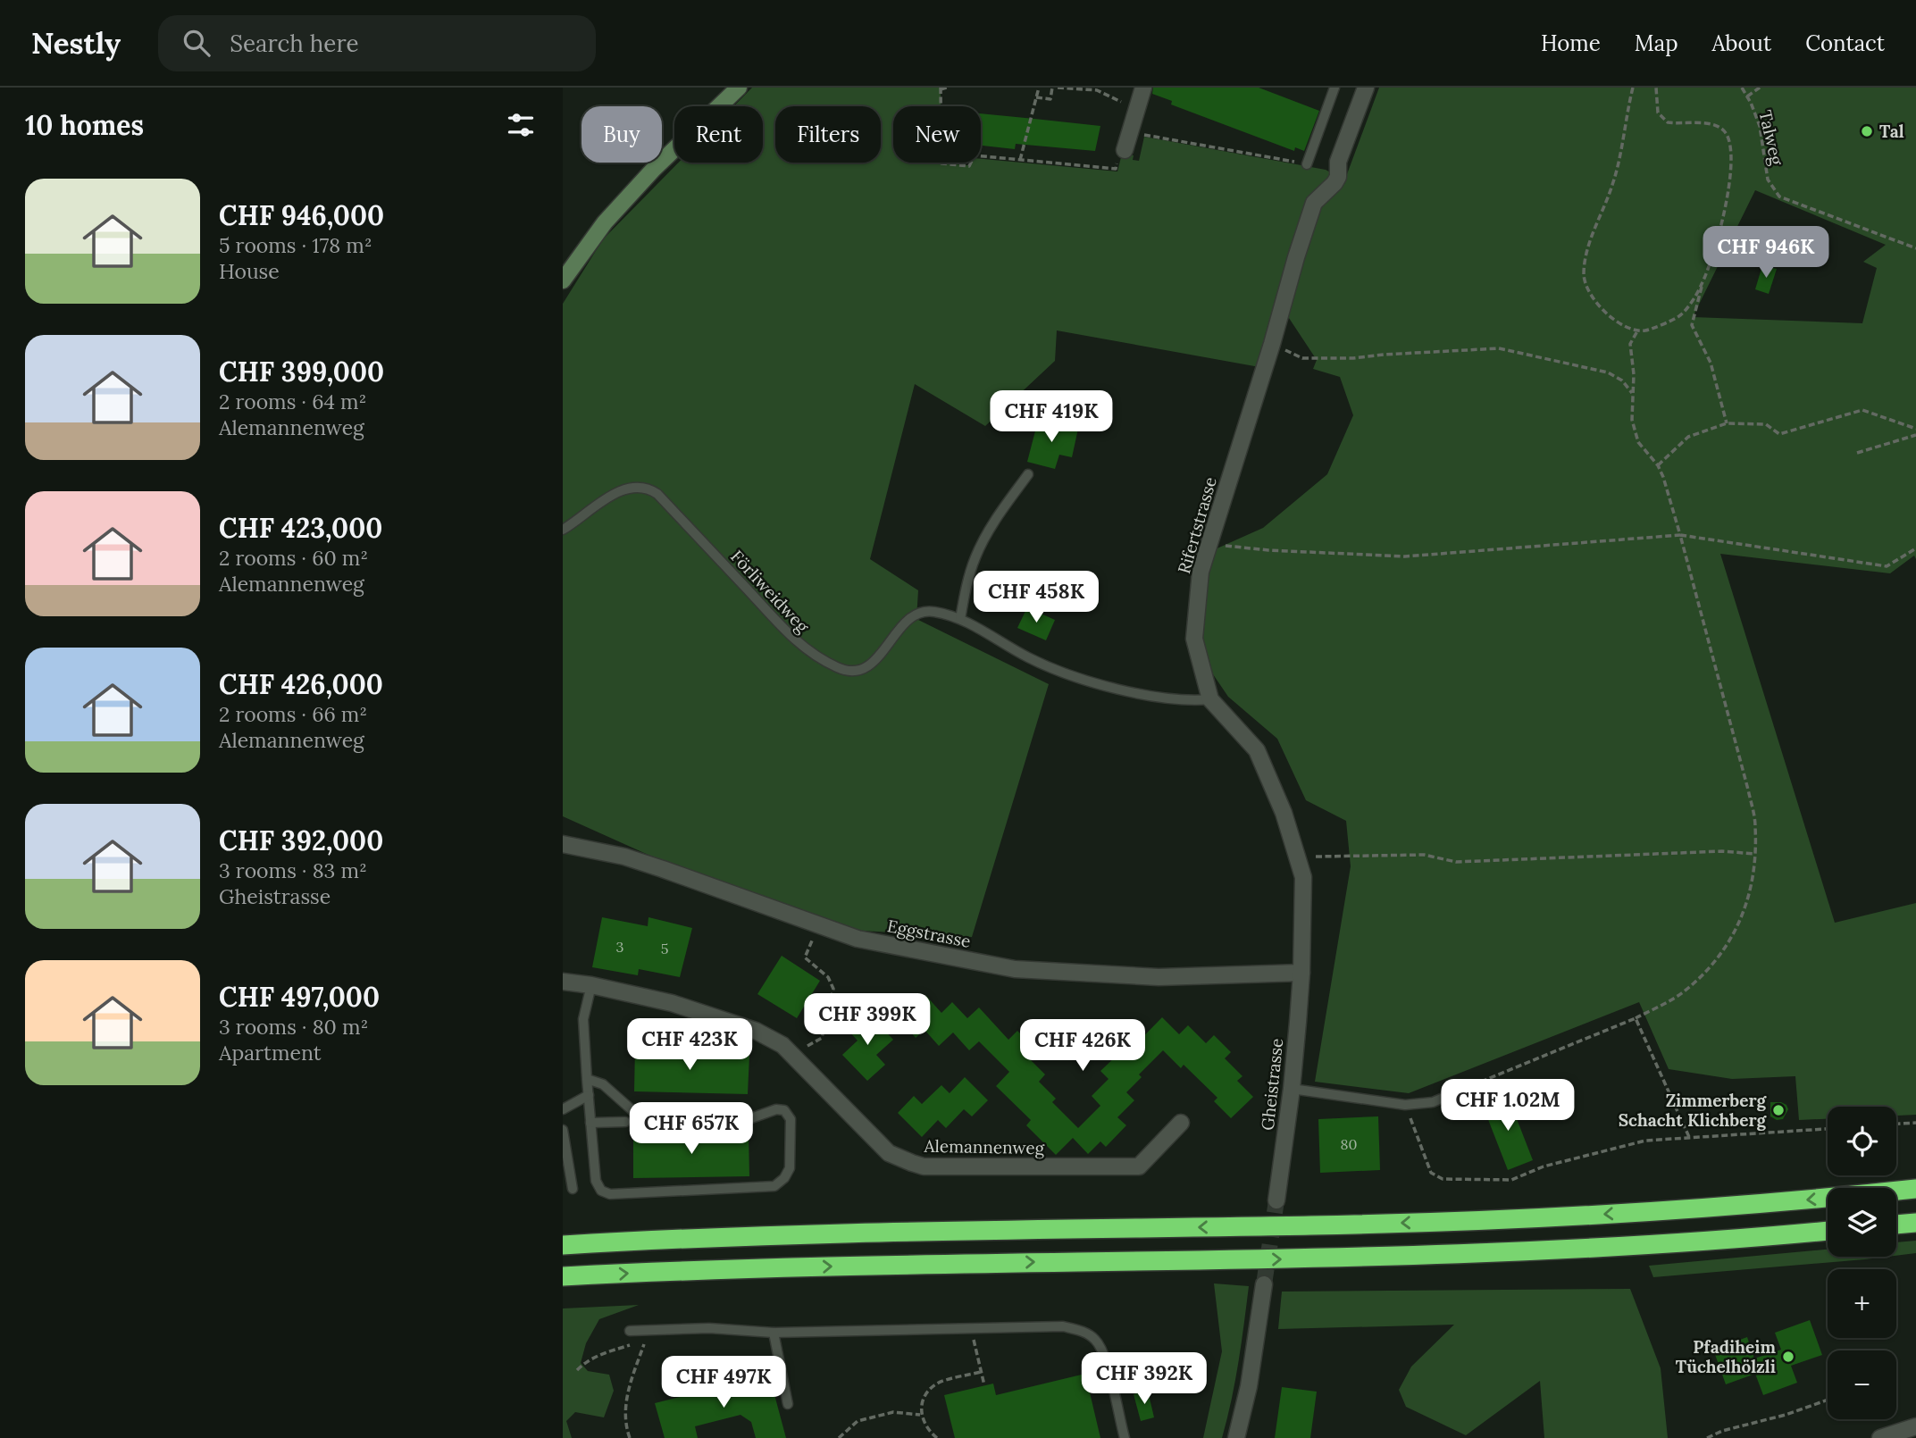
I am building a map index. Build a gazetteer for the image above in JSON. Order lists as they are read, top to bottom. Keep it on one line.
{"streets":{"street":["Rifertstrasse","Eggstrasse","Gheistrasse","Alemannenweg"],"lane":["Förliweidweg"],"path":["Talweg"]},"crossings":[["Rifertstrasse","Förliweidweg"],["Rifertstrasse","Eggstrasse"],["Rifertstrasse","Gheistrasse"],["Eggstrasse","Gheistrasse"]],"places":["Tal","Zimmerberg Schacht Klichberg","Pfadiheim Tüchelhölzli"],"house_numbers":["3","5","80"],"page":{"header":"Nestly","search":"Search here","nav":["Home","Map","About","Contact"],"heading":"10 homes","chip":["Buy","Rent","Filters","New"],"list":[{"name":"CHF 946,000","note":"5 rooms · 178 m² · House"},{"name":"CHF 399,000","note":"2 rooms · 64 m² · Alemannenweg"},{"name":"CHF 423,000","note":"2 rooms · 60 m² · Alemannenweg"},{"name":"CHF 426,000","note":"2 rooms · 66 m² · Alemannenweg"},{"name":"CHF 392,000","note":"3 rooms · 83 m² · Gheistrasse"},{"name":"CHF 497,000","note":"3 rooms · 80 m² · Apartment"}],"price":["CHF 946K","CHF 419K","CHF 458K","CHF 399K","CHF 423K","CHF 426K","CHF 1.02M","CHF 657K","CHF 392K","CHF 497K"],"map_buttons":["+","−"]}}
